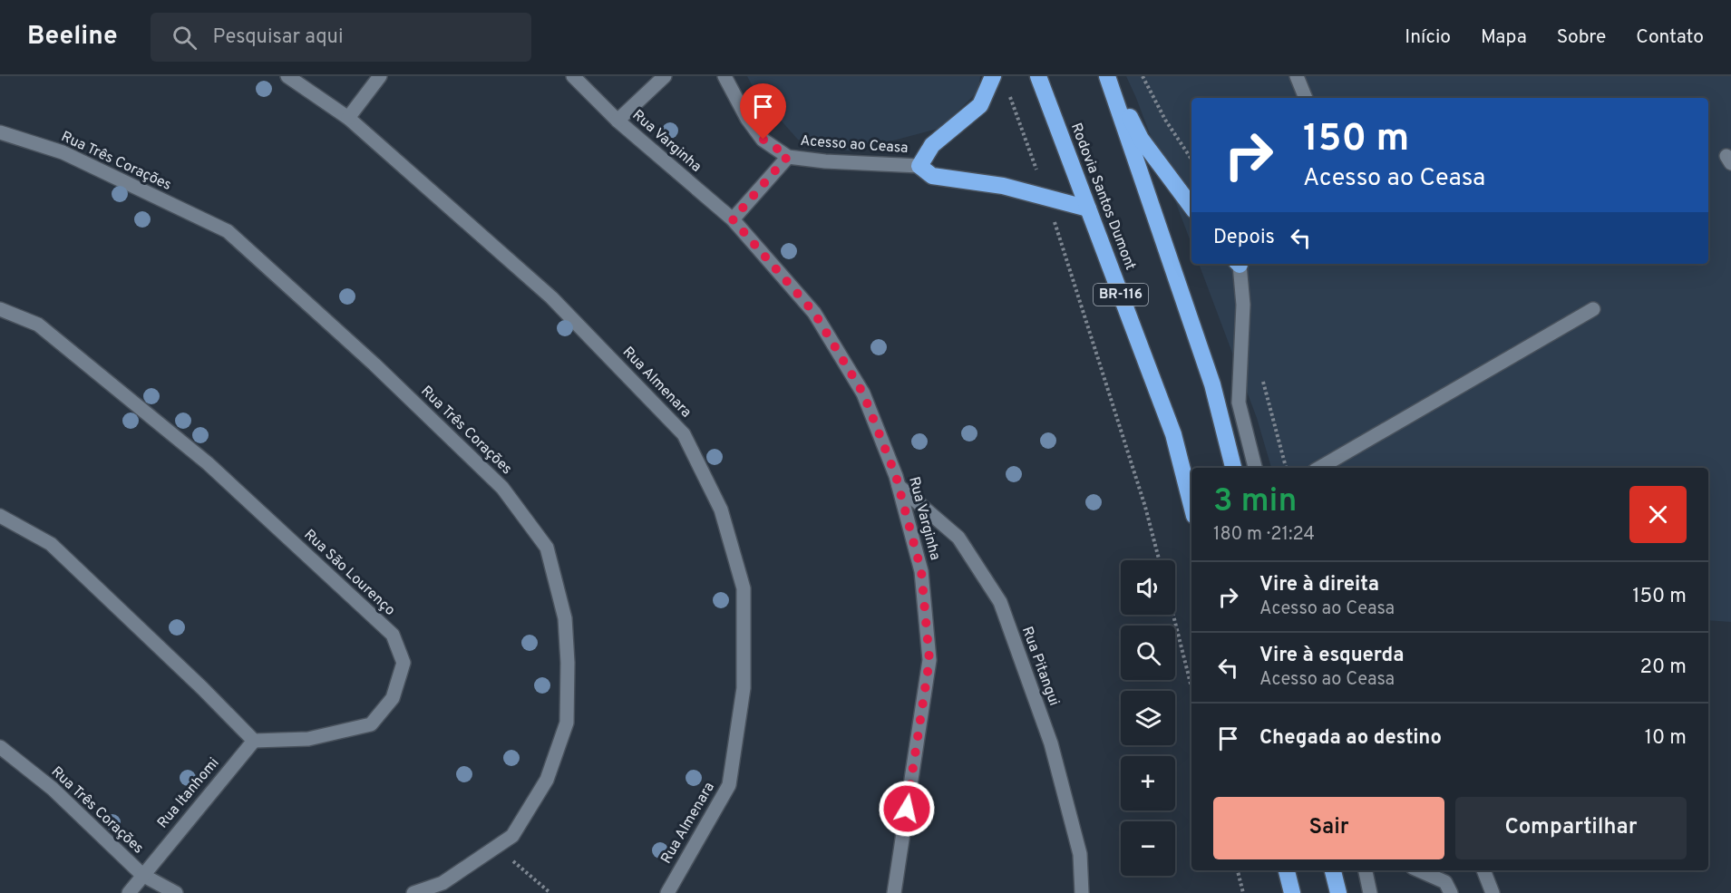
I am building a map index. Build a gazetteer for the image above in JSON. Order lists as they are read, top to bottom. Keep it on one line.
{"streets":{"highway":["Rodovia Santos Dumont","BR-116"],"street":["Rua Varginha","Acesso ao Ceasa","Rua Três Corações","Rua Almenara","Rua São Lourenço","Rua Pitangui","Rua Itanhomi"]},"crossings":[["Rua Varginha","Acesso ao Ceasa"],["Rua Varginha","Rua Pitangui"],["Rua Três Corações","Rua Itanhomi"],["Rua São Lourenço","Rua Itanhomi"]],"page":{"header":"Beeline","search":"Pesquisar aqui","nav":["Início","Mapa","Sobre","Contato"],"turn":["150 m","Acesso ao Ceasa"],"then":"Depois","heading":["3 min","180 m · 21:24"],"map_buttons":["+","−"],"list":[{"name":"Vire à direita","note":"Acesso ao Ceasa","value":"150 m"},{"name":"Vire à esquerda","note":"Acesso ao Ceasa","value":"20 m"},{"name":"Chegada ao destino","value":"10 m"}],"buttons":["Sair","Compartilhar"]}}
